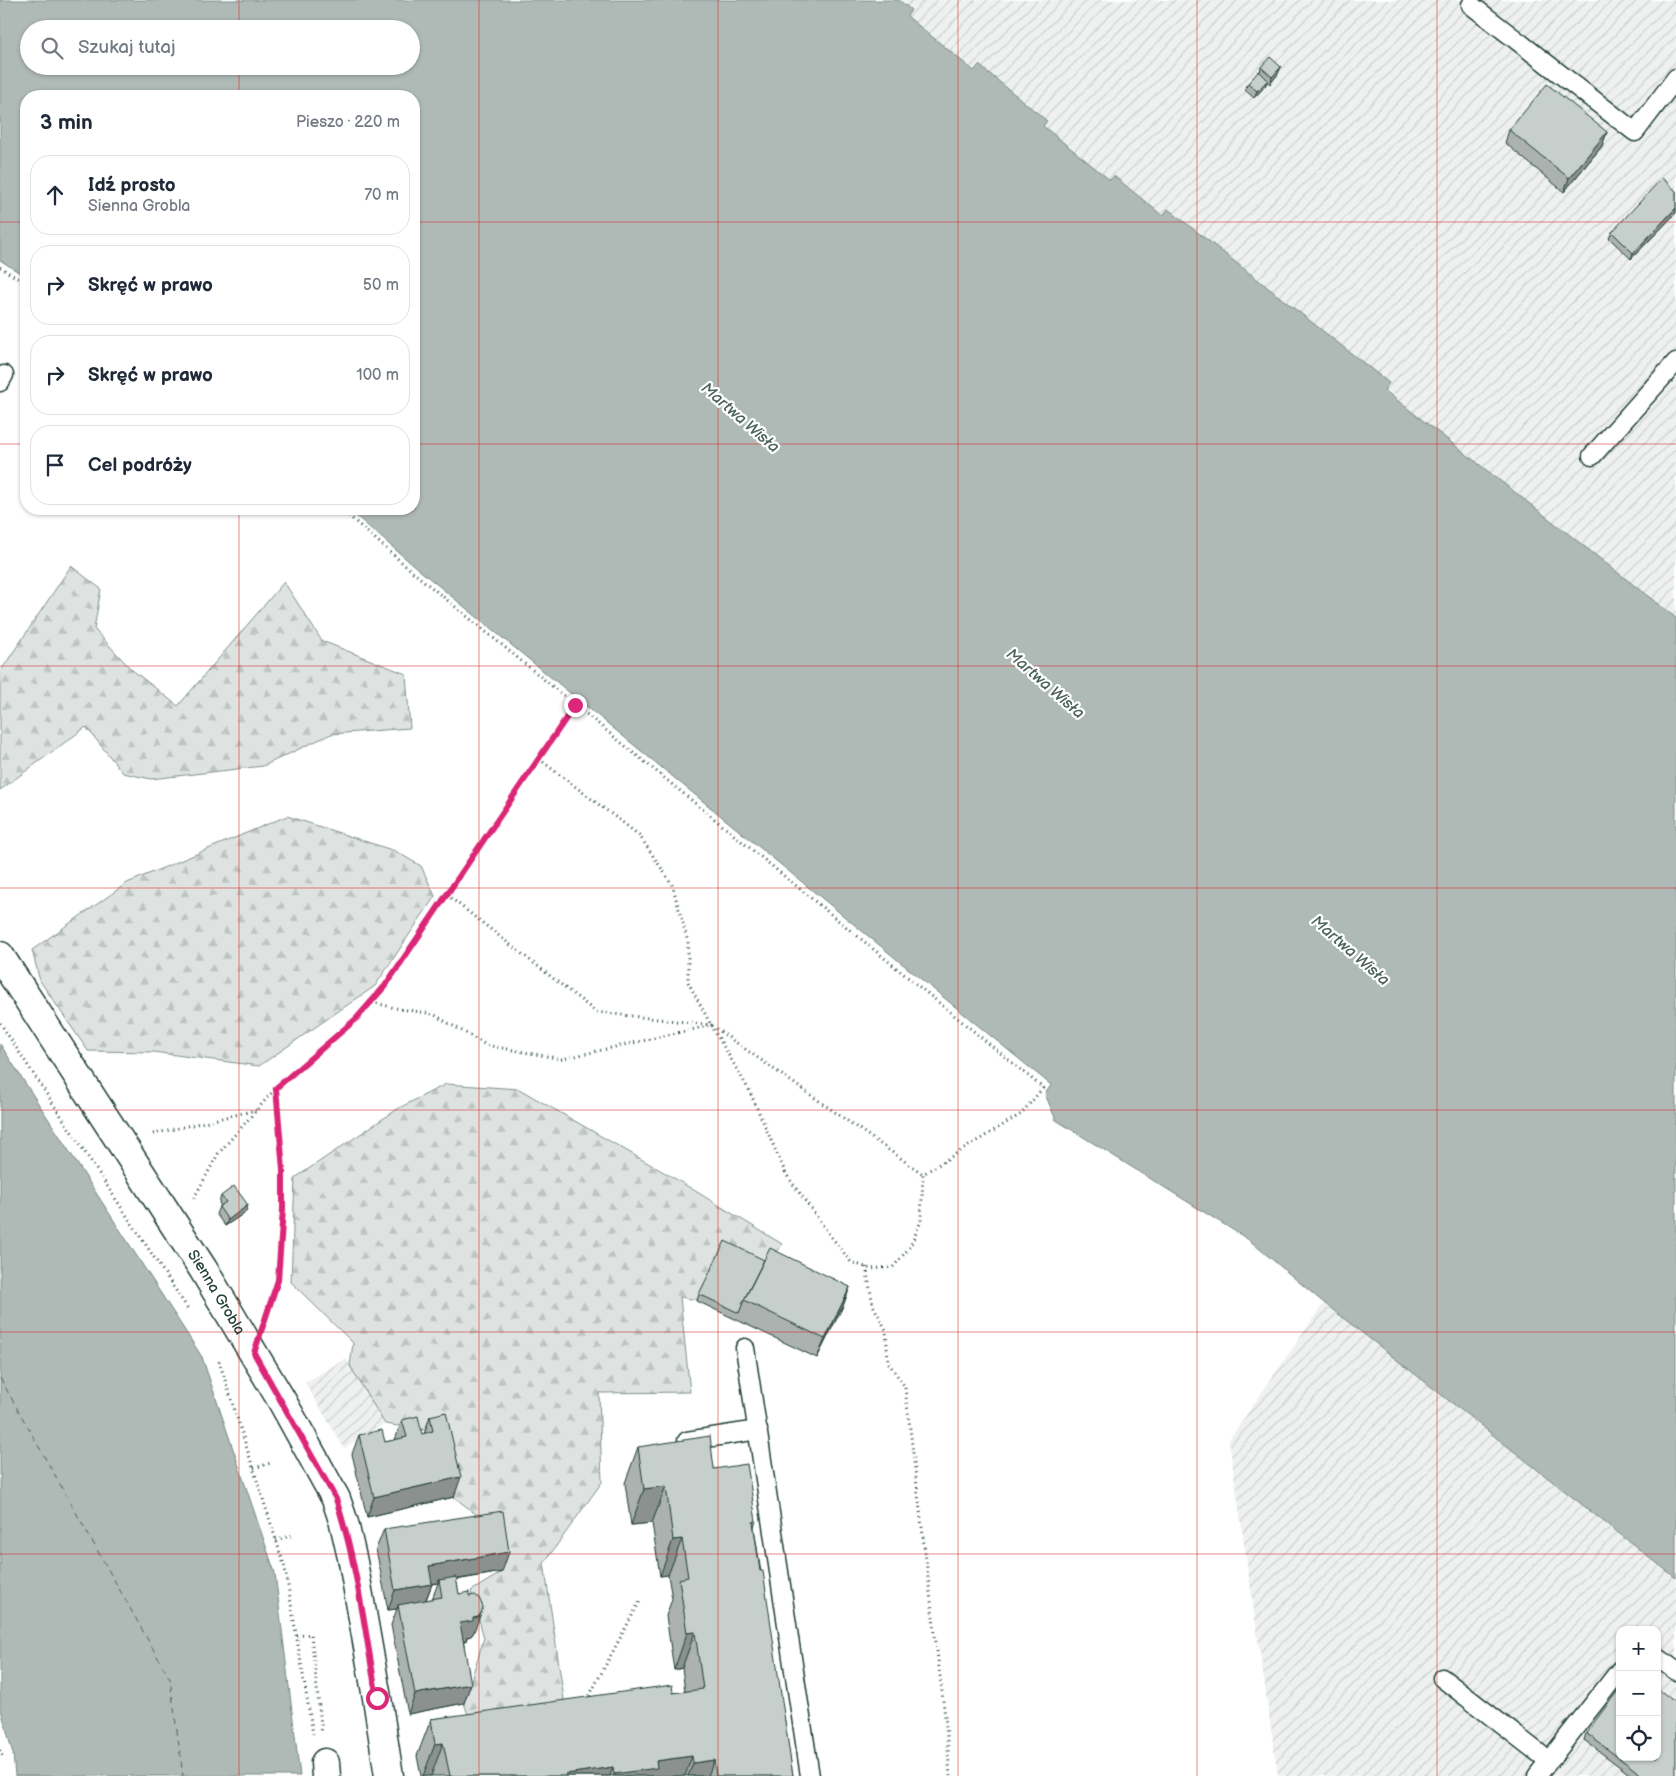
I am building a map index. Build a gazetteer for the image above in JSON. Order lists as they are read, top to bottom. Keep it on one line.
{"streets":{"street":["Sienna Grobla"]},"water":["Martwa Wisła"],"page":{"search":"Szukaj tutaj","heading":["3 min","Pieszo · 220 m"],"list":[["Idź prosto","Sienna Grobla","70 m"],["Skręć w prawo","50 m"],["Skręć w prawo","100 m"],"Cel podróży"],"map_buttons":["+","−"]}}
